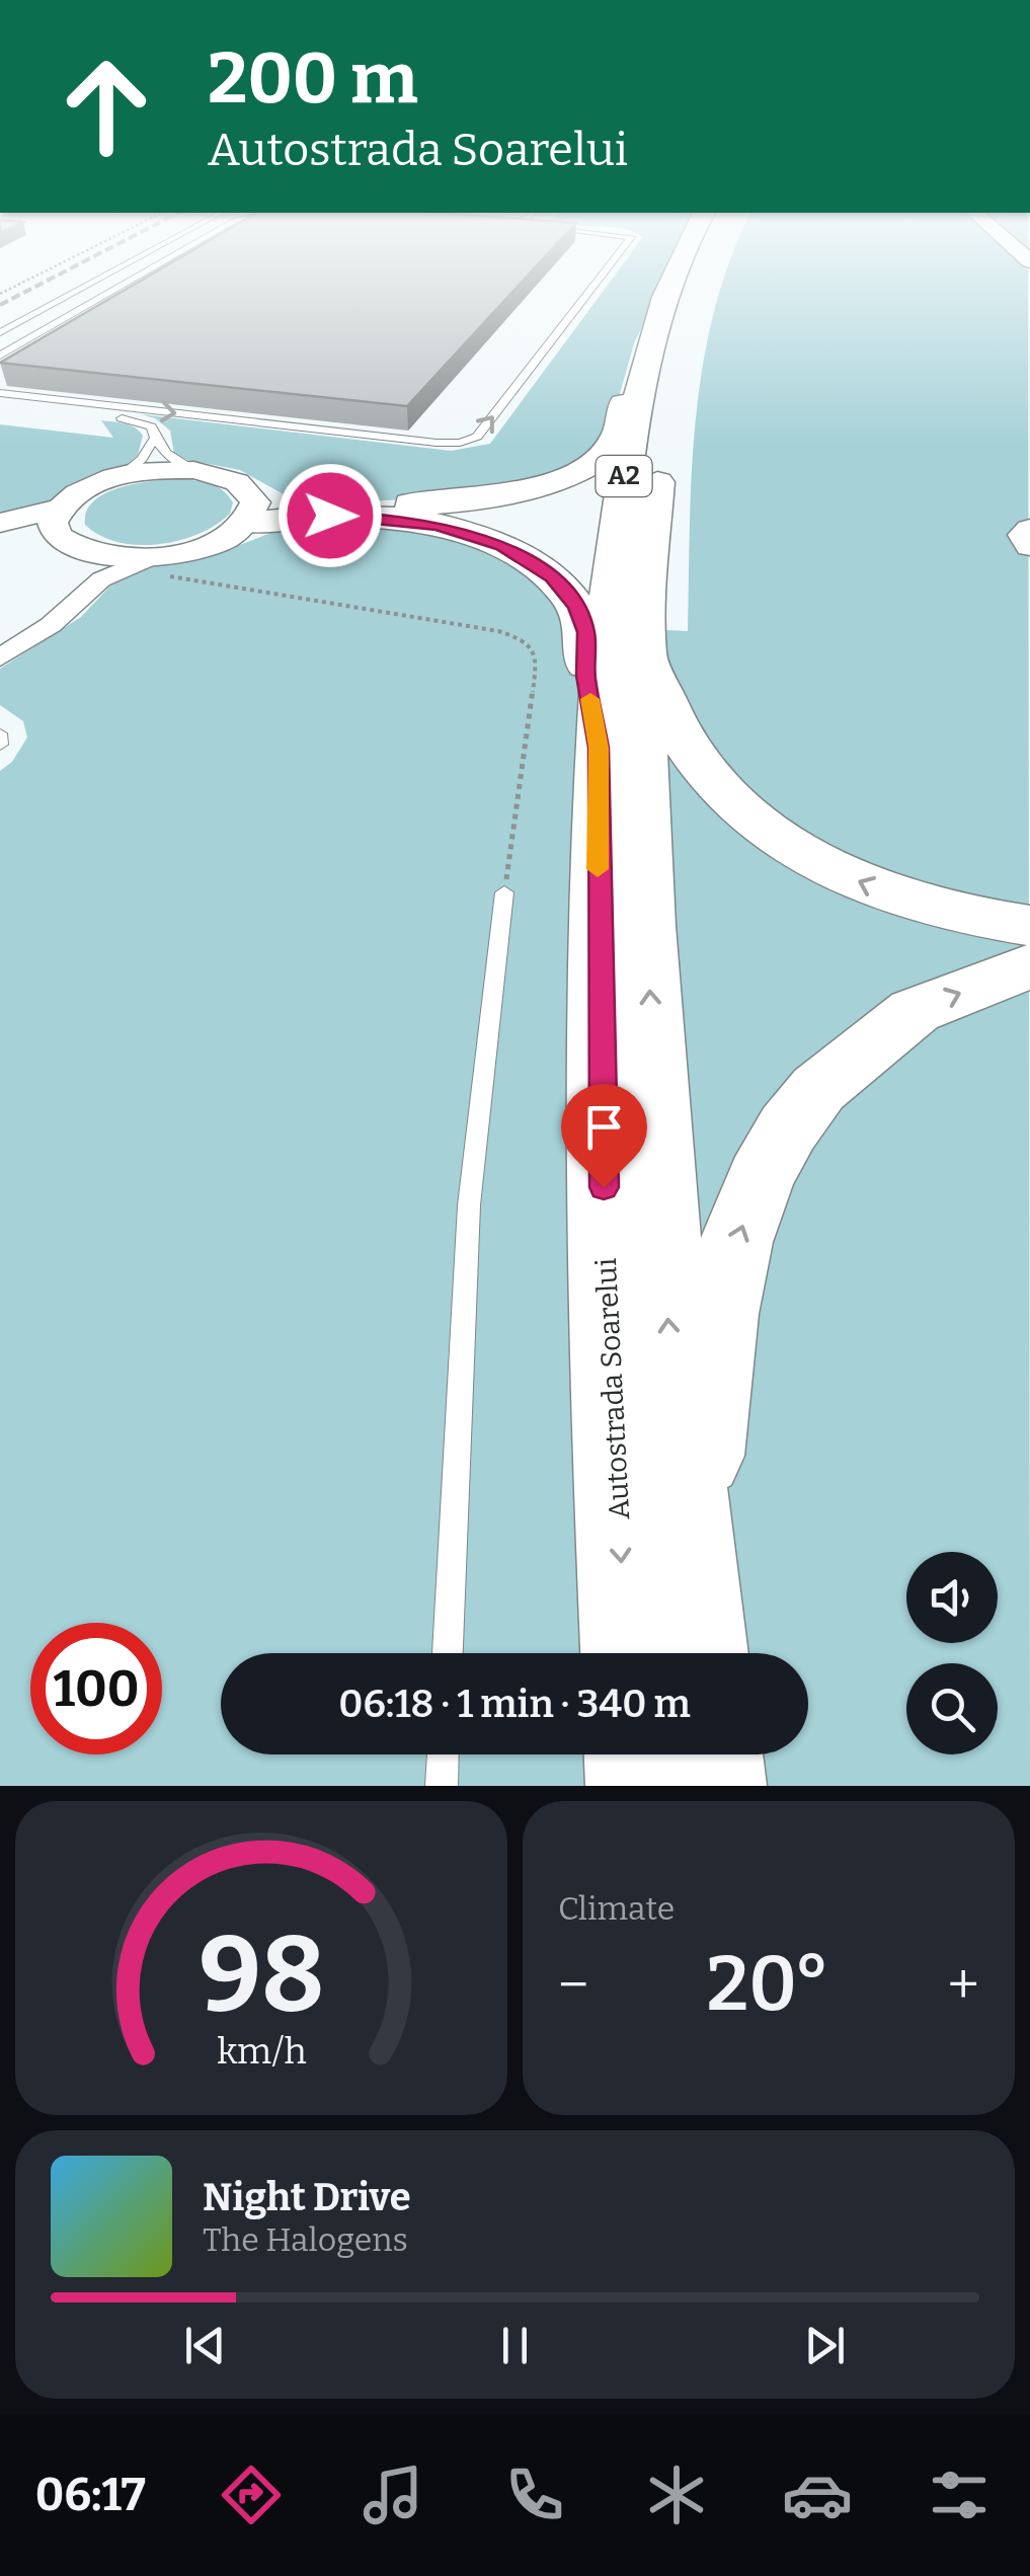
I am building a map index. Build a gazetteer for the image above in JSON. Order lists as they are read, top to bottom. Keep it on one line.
{"streets":{"highway":["A2","Autostrada Soarelui"]},"page":{"turn":["200 m","Autostrada Soarelui"],"limit":"100","trip":"06:18 · 1 min · 340 m","tile":"Climate","heat":["−","20°","+"],"song":["Night Drive","The Halogens"],"tabs":"06:17","gauge":["98","km/h"]}}
